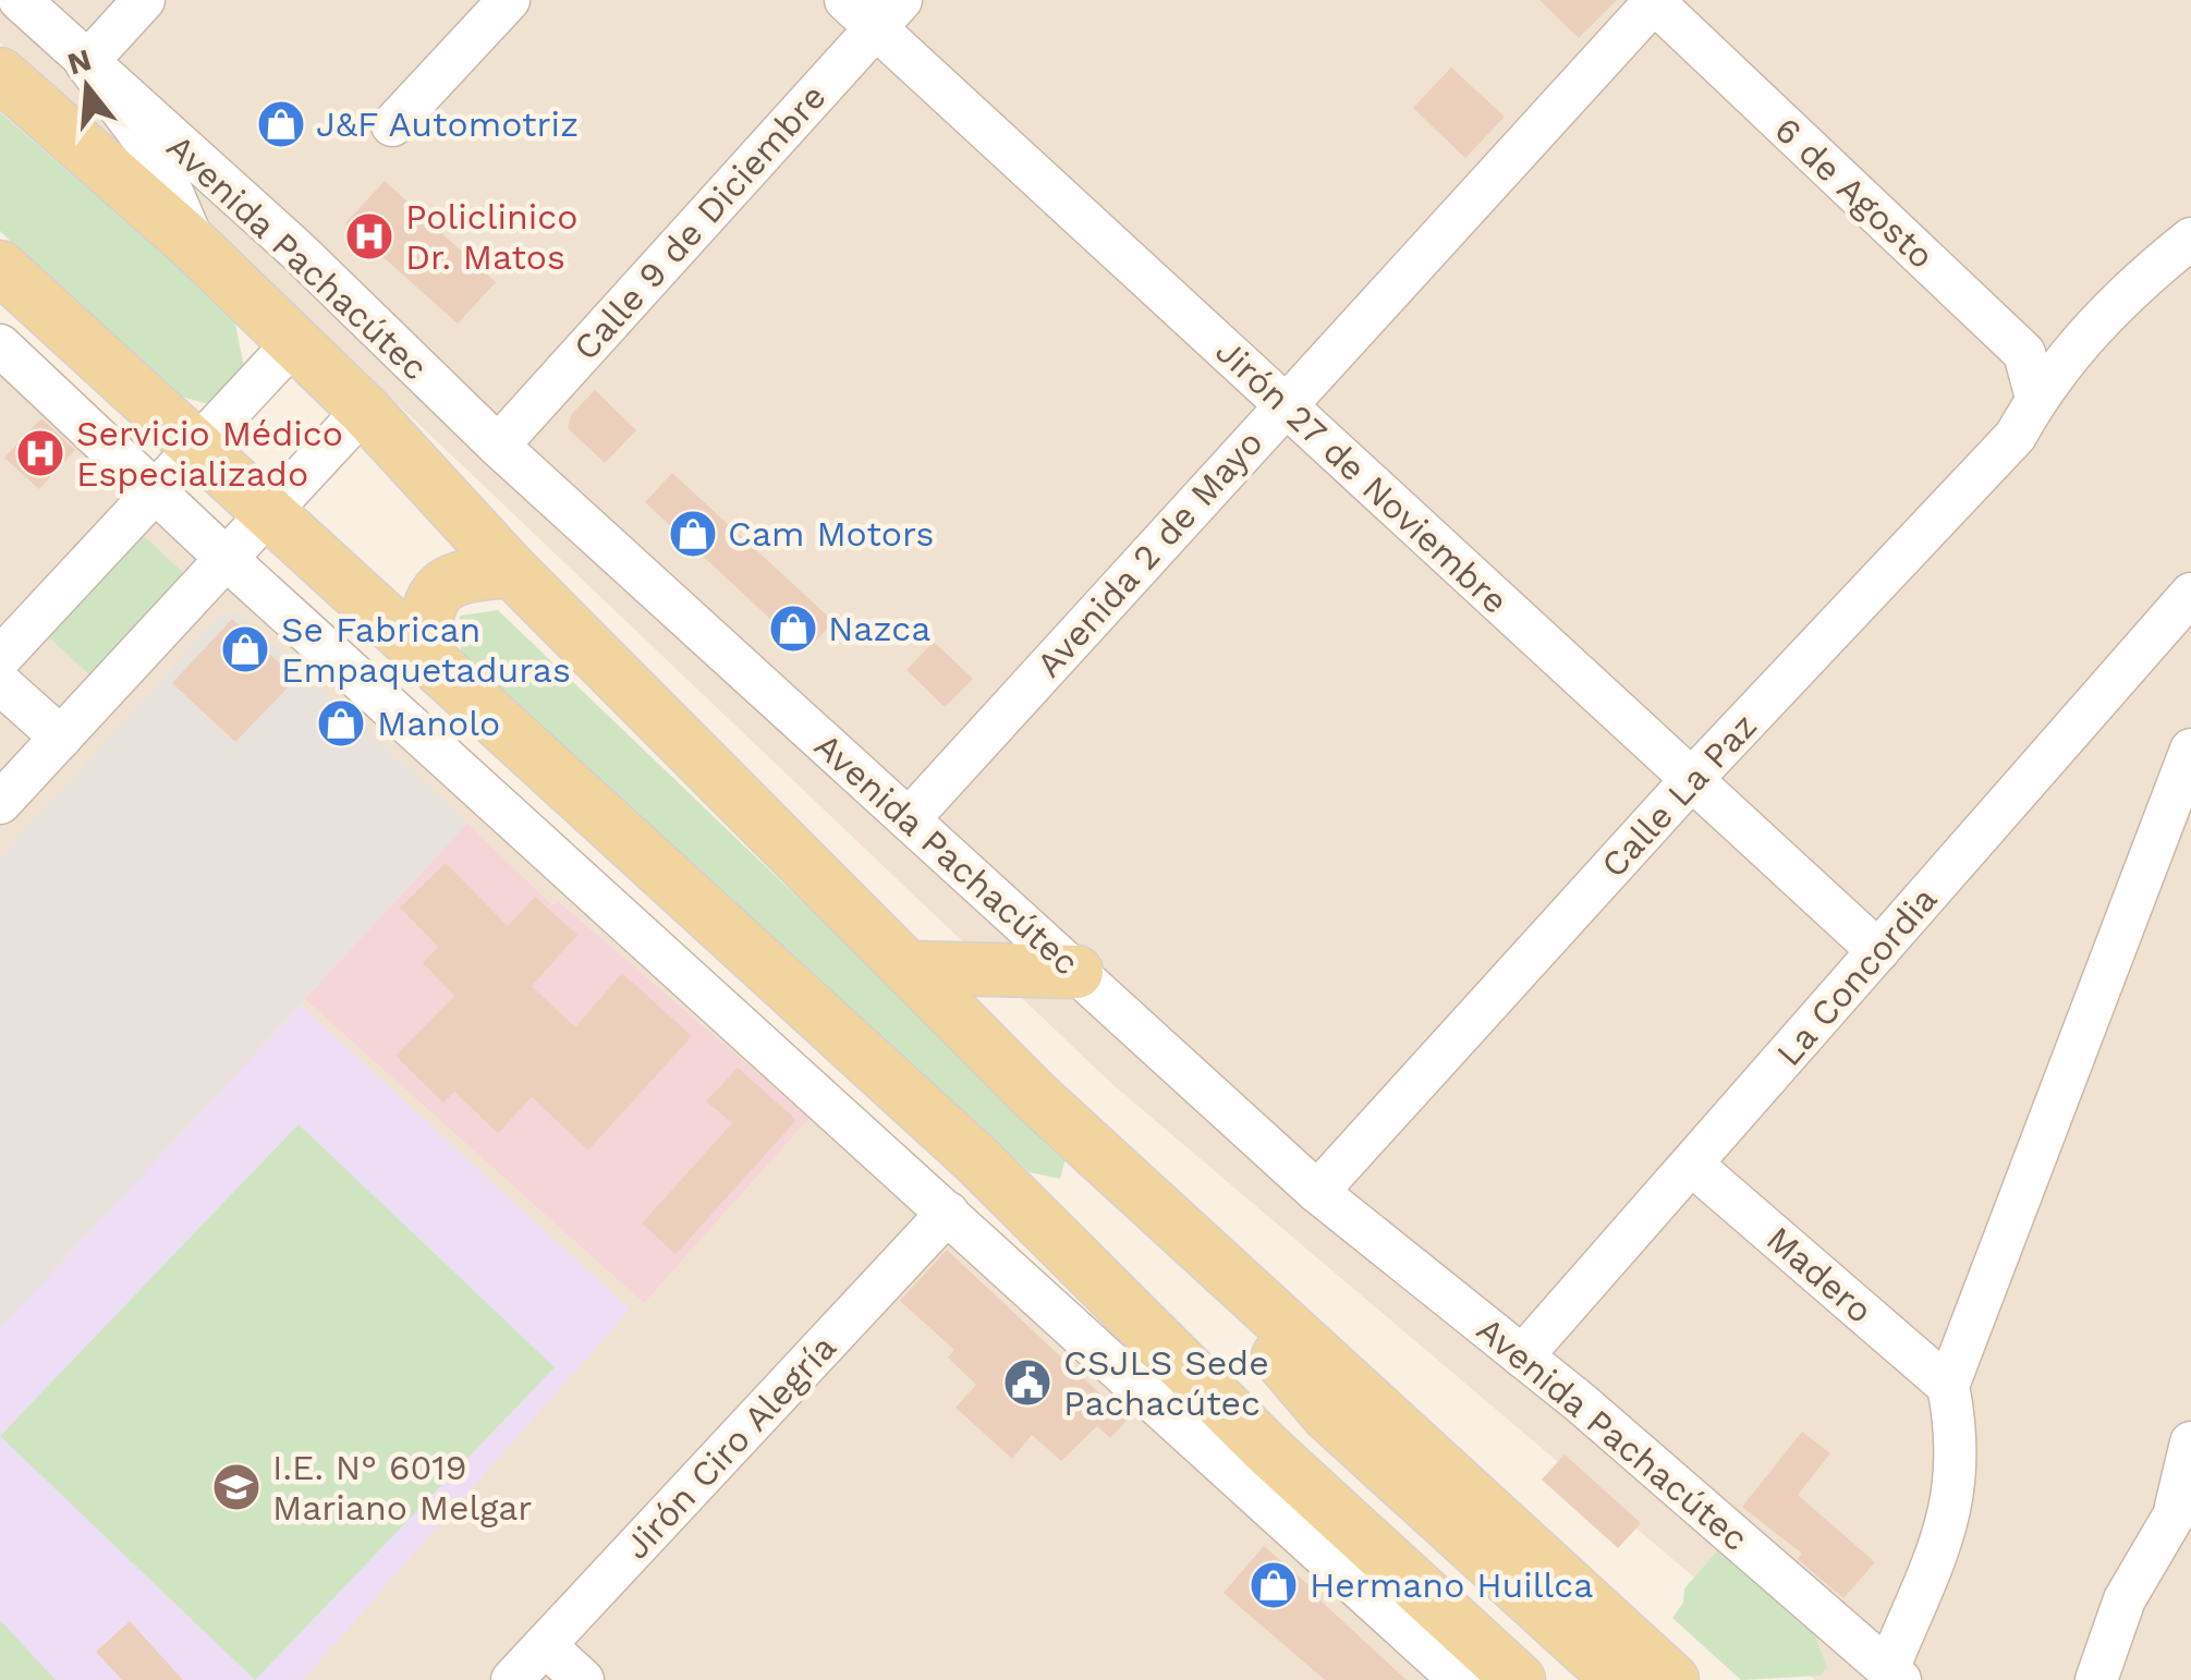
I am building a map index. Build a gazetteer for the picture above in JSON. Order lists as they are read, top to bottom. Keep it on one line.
{"streets":{"main road":["Avenida Pachacútec"],"street":["6 de Agosto","Calle 9 de Diciembre","Jirón 27 de Noviembre","Avenida 2 de Mayo","Calle La Paz","La Concordia","Madero","Jirón Ciro Alegría"]},"crossings":[["6 de Agosto","Avenida 2 de Mayo"],["6 de Agosto","Calle La Paz"],["Calle 9 de Diciembre","Avenida Pachacútec"],["Calle 9 de Diciembre","Jirón 27 de Noviembre"],["Avenida Pachacútec","Avenida 2 de Mayo"],["Avenida Pachacútec","Calle La Paz"],["Avenida Pachacútec","La Concordia"],["Jirón 27 de Noviembre","Avenida 2 de Mayo"],["Jirón 27 de Noviembre","Calle La Paz"],["Jirón 27 de Noviembre","La Concordia"],["La Concordia","Madero"]],"places":{"shop":["J&F Automotriz","Cam Motors","Nazca","Se Fabrican Empaquetaduras","Manolo","Hermano Huillca"],"hospital":["Policlinico Dr. Matos","Servicio Médico Especializado"],"public building":["CSJLS Sede Pachacútec"],"school or university":["I.E. N° 6019 Mariano Melgar"]},"north":"top"}
